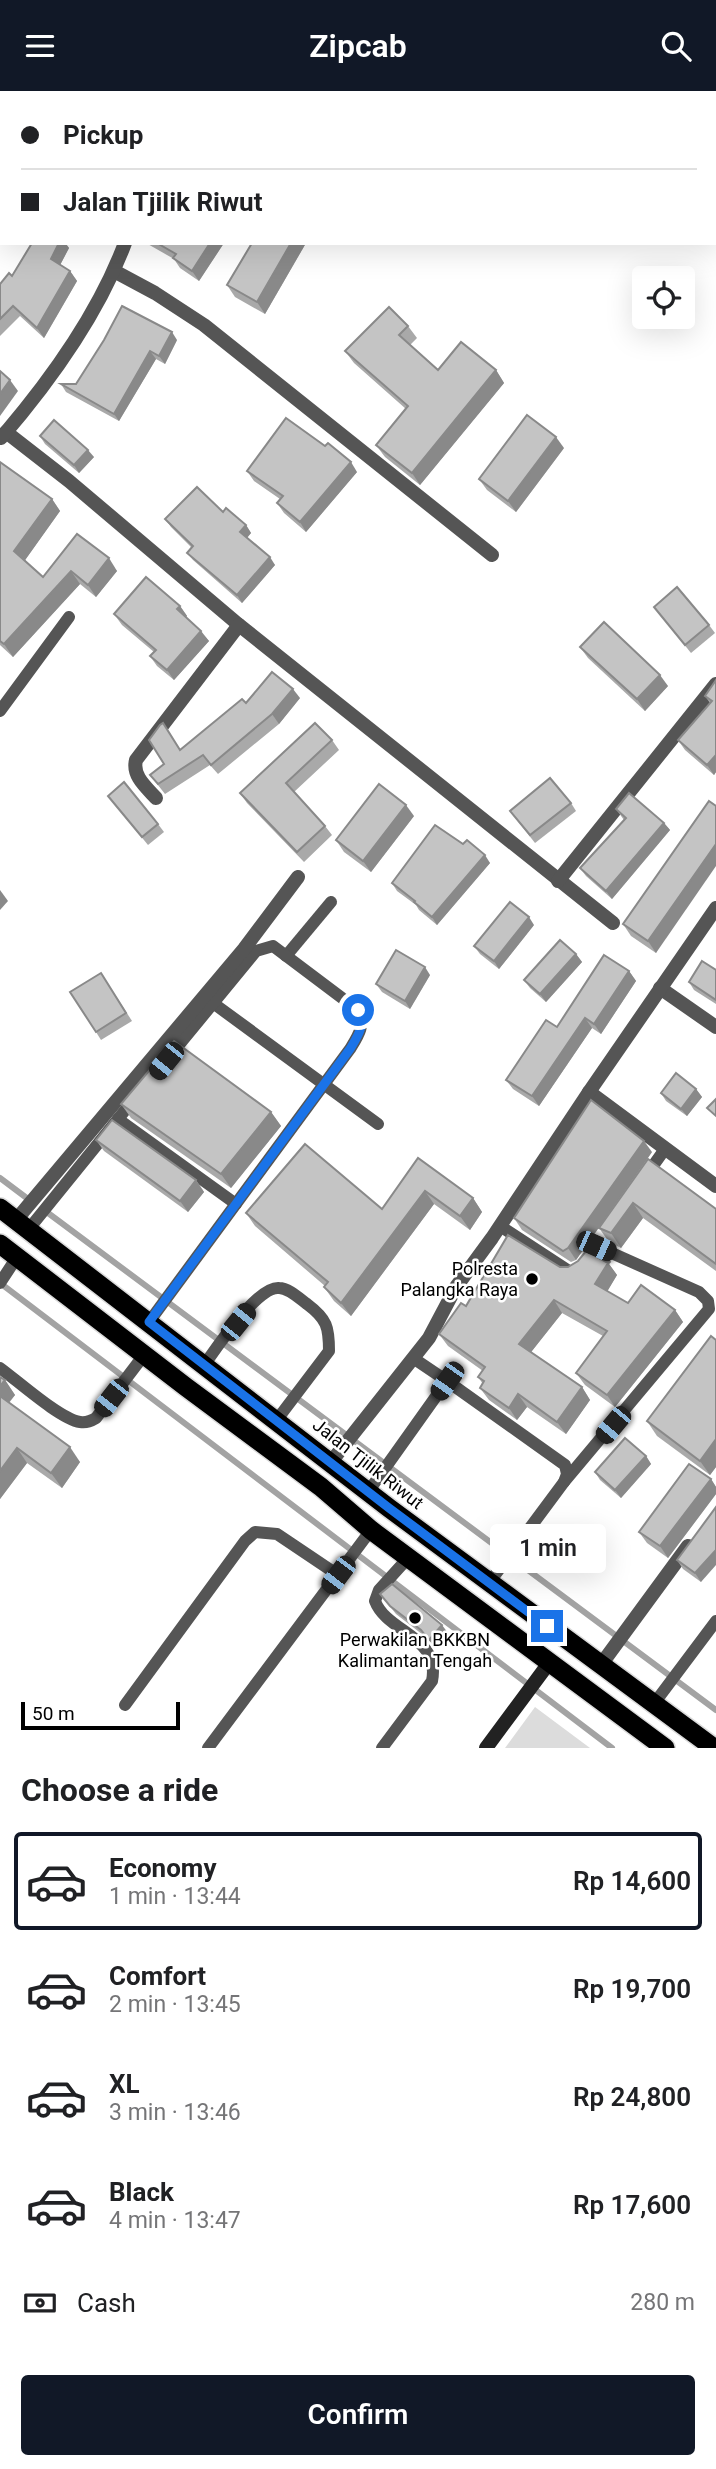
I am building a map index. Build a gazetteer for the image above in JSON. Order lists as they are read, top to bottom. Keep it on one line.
{"streets":{"highway":["Jalan Tjilik Riwut"]},"places":["Polresta Palangka Raya","Perwakilan BKKBN Kalimantan Tengah"],"scale_bar":"50 m","page":{"header":"Zipcab","banner":["Pickup","Jalan Tjilik Riwut"],"bubble":"1 min","scale":"50 m","heading":"Choose a ride","list":[{"name":"Economy","note":"1 min · 13:44","value":"Rp 14,600"},{"name":"Comfort","note":"2 min · 13:45","value":"Rp 19,700"},{"name":"XL","note":"3 min · 13:46","value":"Rp 24,800"},{"name":"Black","note":"4 min · 13:47","value":"Rp 17,600"}],"pay":["Cash","280 m"],"buttons":"Confirm"}}
